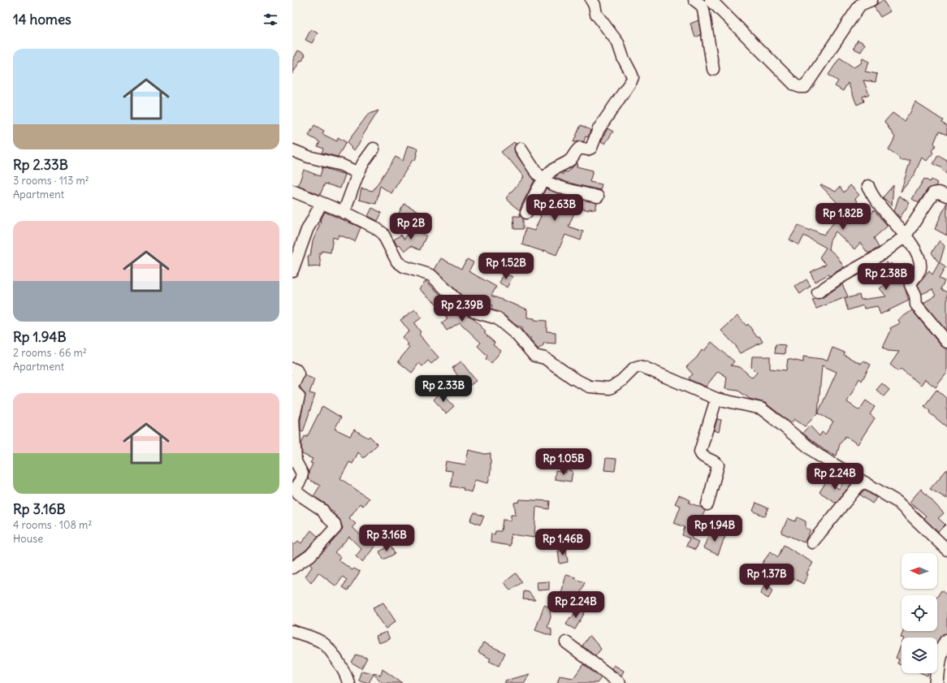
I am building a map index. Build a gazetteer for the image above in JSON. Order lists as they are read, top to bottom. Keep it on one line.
{"north":"left","page":{"heading":"14 homes","list":[{"name":"Rp 2.33B","note":"3 rooms · 113 m² · Apartment"},{"name":"Rp 1.94B","note":"2 rooms · 66 m² · Apartment"},{"name":"Rp 3.16B","note":"4 rooms · 108 m² · House"}],"price":["Rp 2.63B","Rp 1.82B","Rp 2B","Rp 1.52B","Rp 2.38B","Rp 2.39B","Rp 2.33B","Rp 1.05B","Rp 2.24B","Rp 1.94B","Rp 3.16B","Rp 1.46B","Rp 1.37B","Rp 2.24B"]}}
